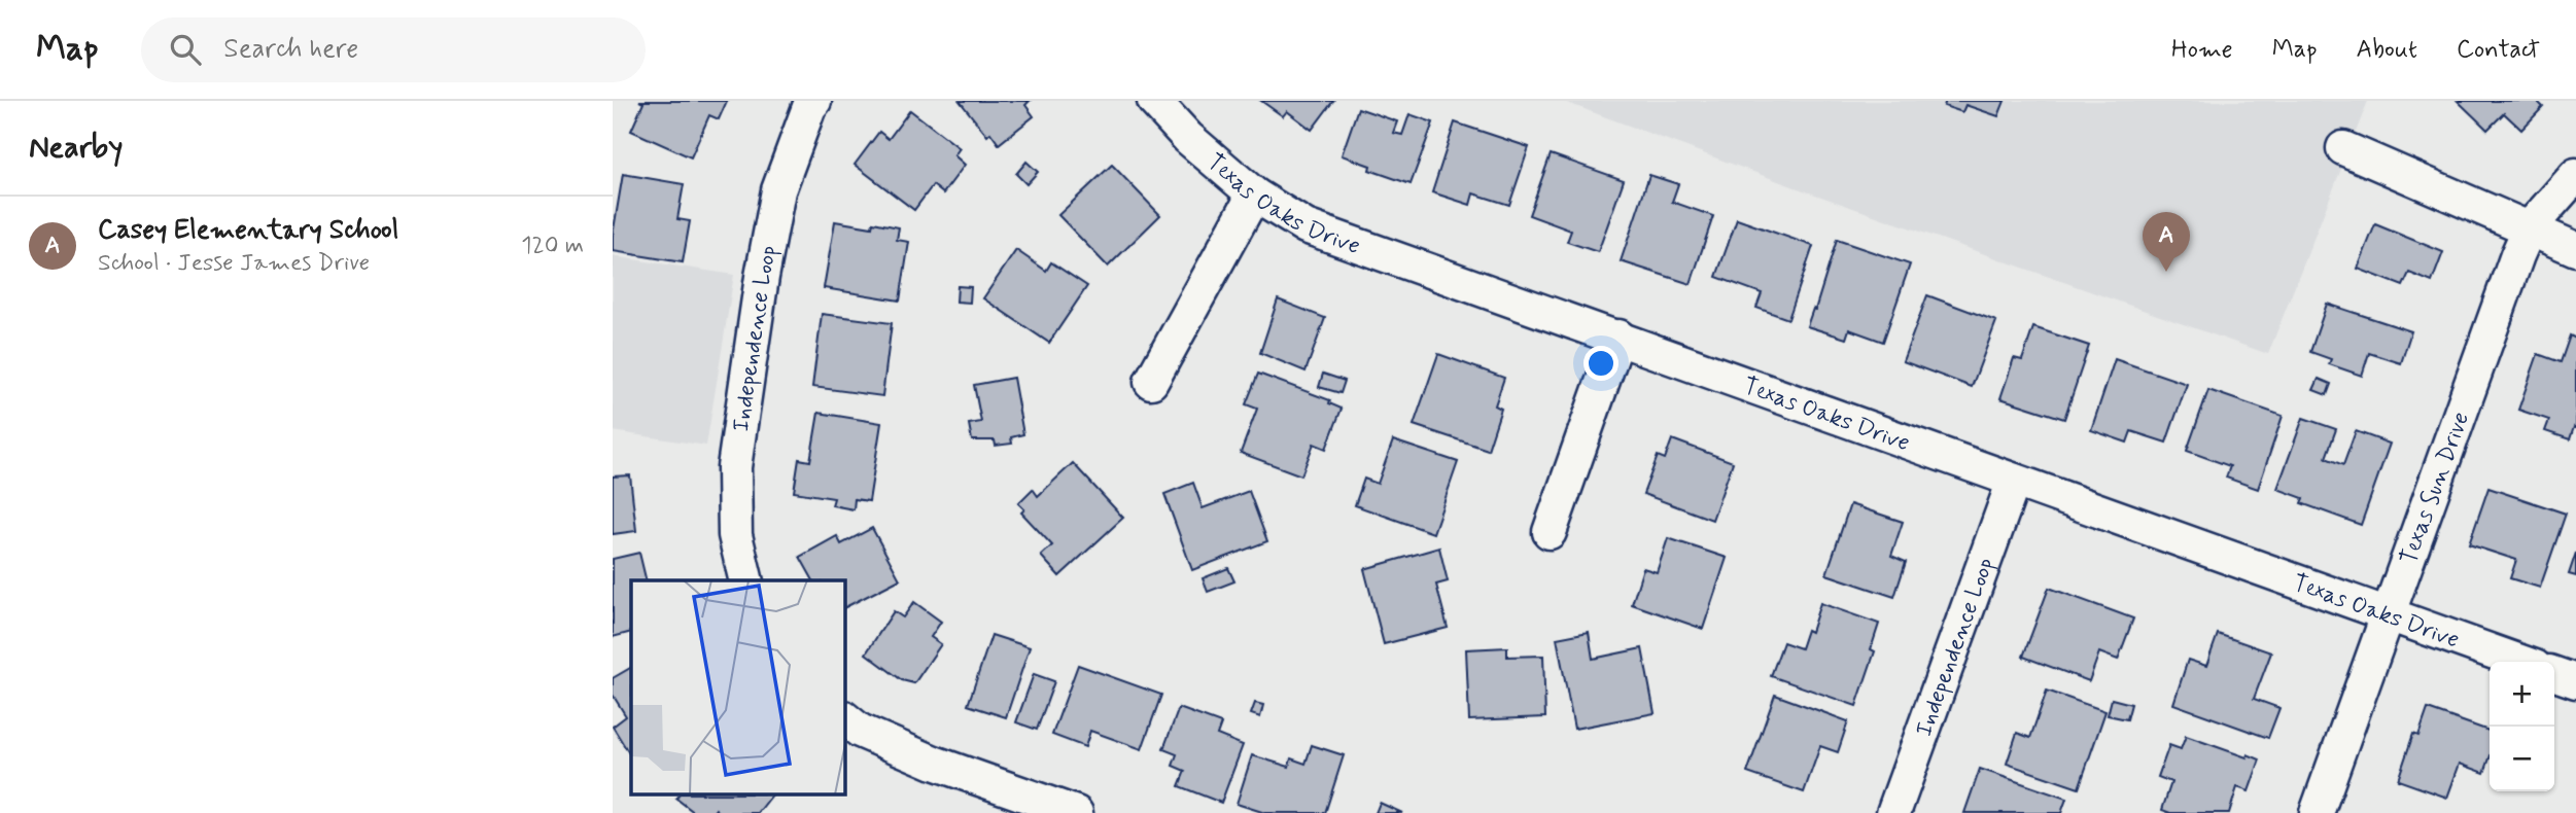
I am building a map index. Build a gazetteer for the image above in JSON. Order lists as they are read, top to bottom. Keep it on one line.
{"streets":{"street":["Texas Oaks Drive","Independence Loop","Texas Sun Drive"]},"crossings":[["Texas Oaks Drive","Independence Loop"],["Texas Oaks Drive","Texas Sun Drive"]],"page":{"header":"Map","search":"Search here","nav":["Home","Map","About","Contact"],"heading":"Nearby","list":[{"mark":"A","name":"Casey Elementary School","note":"School · Jesse James Drive","value":"120 m"}],"pins":"A","map_buttons":["+","−"]}}
